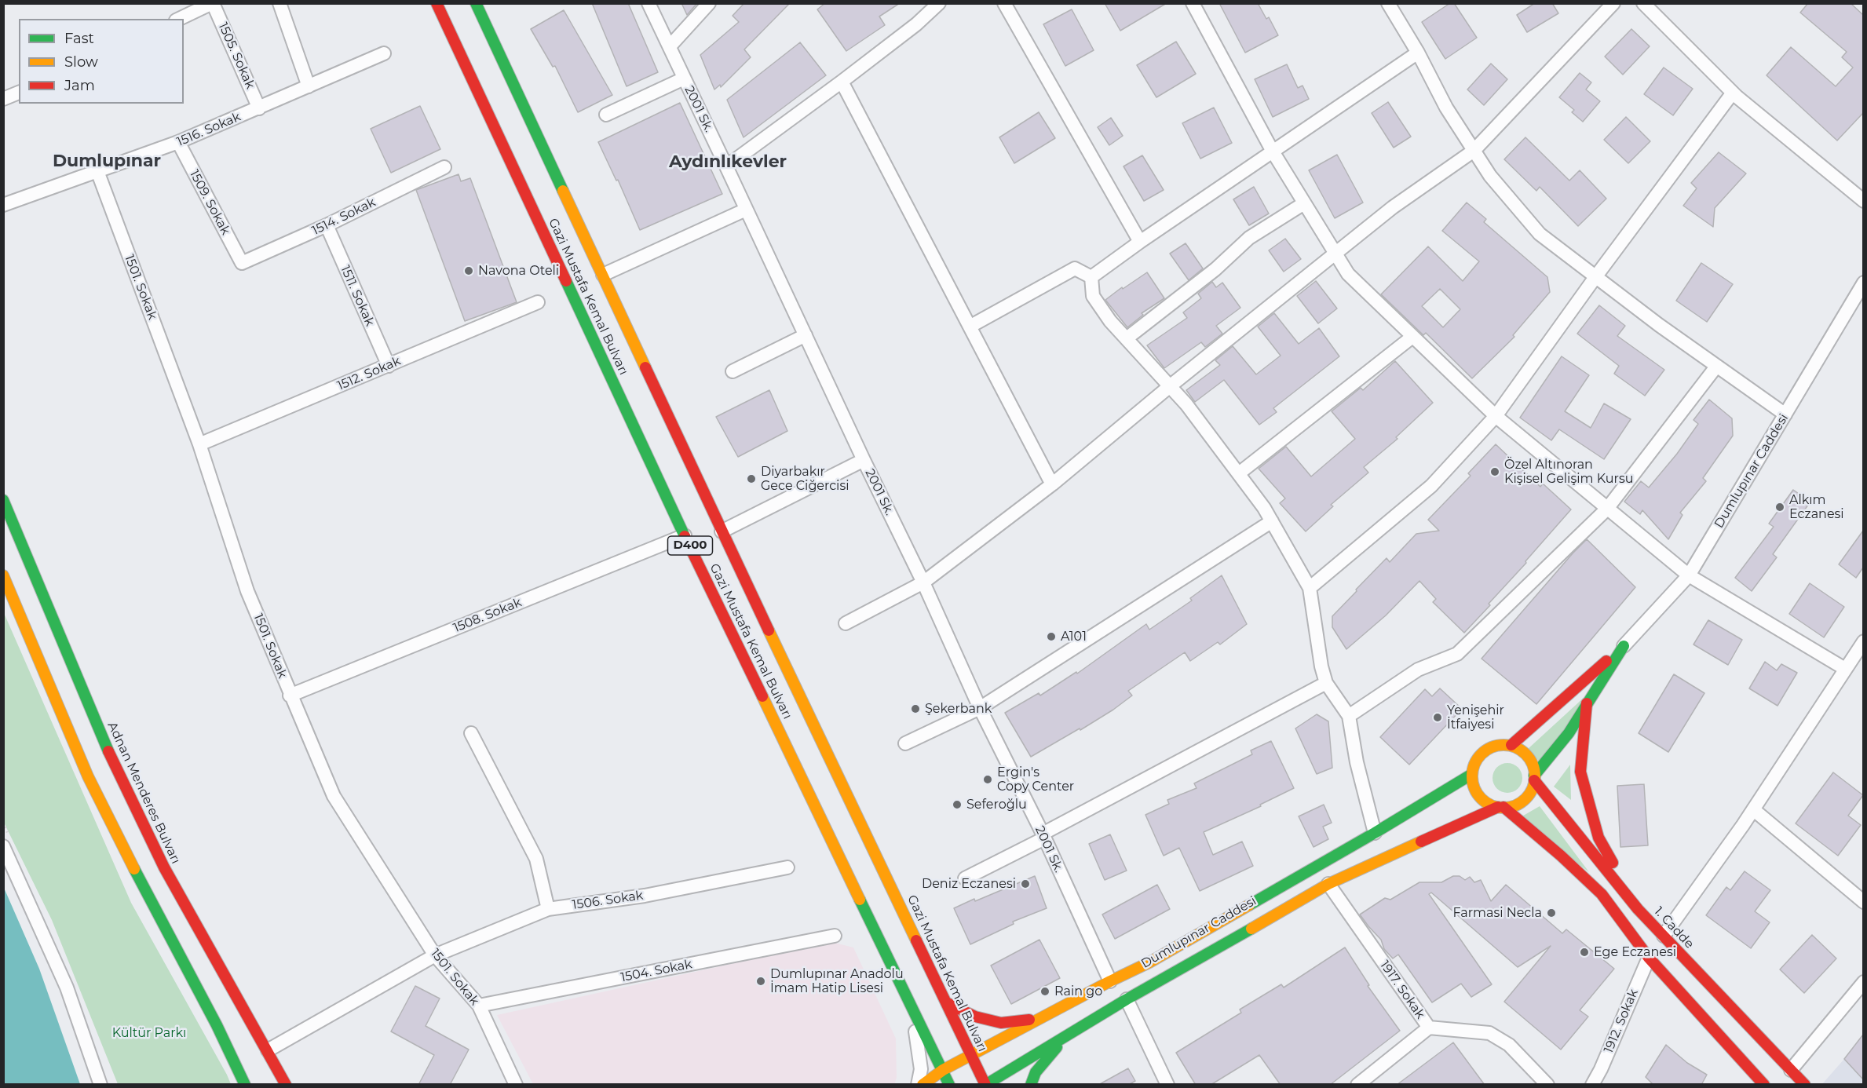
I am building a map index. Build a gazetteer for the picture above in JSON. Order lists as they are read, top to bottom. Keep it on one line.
{"streets":{"main road":["Gazi Mustafa Kemal Bulvarı","Dumlupınar Caddesi","D400","Adnan Menderes Bulvarı","1. Cadde"],"street":["1505. Sokak","2001 Sk.","1516. Sokak","1509. Sokak","1514. Sokak","1501. Sokak","1511. Sokak","1512. Sokak","1508. Sokak","1506. Sokak","1504. Sokak","1917. Sokak","1912. Sokak"]},"crossings":[["1505. Sokak","1516. Sokak"],["2001 Sk.","Dumlupınar Caddesi"],["1516. Sokak","1509. Sokak"],["1516. Sokak","1501. Sokak"],["1509. Sokak","1514. Sokak"],["1514. Sokak","1511. Sokak"],["1501. Sokak","1512. Sokak"],["1501. Sokak","1508. Sokak"],["1501. Sokak","1506. Sokak"],["1501. Sokak","1504. Sokak"],["1511. Sokak","1512. Sokak"],["Gazi Mustafa Kemal Bulvarı","Dumlupınar Caddesi"],["Gazi Mustafa Kemal Bulvarı","1508. Sokak"],["Dumlupınar Caddesi","1. Cadde"],["Dumlupınar Caddesi","1917. Sokak"],["Adnan Menderes Bulvarı","1506. Sokak"]],"districts":["Dumlupınar","Aydınlıkevler"],"parks":["Kültür Parkı"],"places":["Navona Oteli","Özel Altınoran Kişisel Gelişim Kursu","Diyarbakır Gece Ciğercisi","Alkım Eczanesi","A101","Şekerbank","Yenişehir İtfaiyesi","Ergin's Copy Center","Seferoğlu","Deniz Eczanesi","Farmasi Necla","Ege Eczanesi","Dumlupınar Anadolu İmam Hatip Lisesi","Rain go"],"legend":["Fast","Slow","Jam"]}
